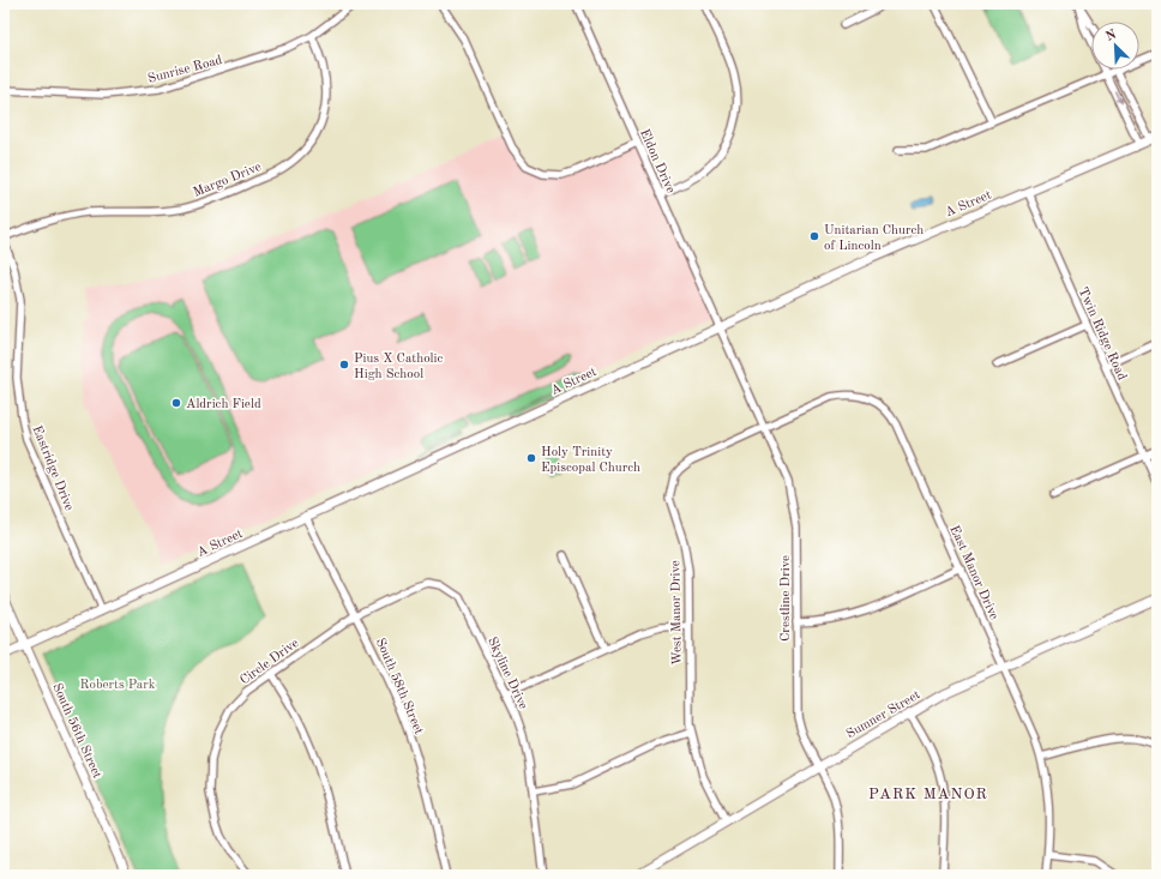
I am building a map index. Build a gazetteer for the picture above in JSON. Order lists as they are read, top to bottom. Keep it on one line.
{"streets":{"main road":["A Street","Sumner Street","South 56th Street"],"street":["Sunrise Road","Eldon Drive","Margo Drive","Twin Ridge Road","Eastridge Drive","East Manor Drive","Crestline Drive","West Manor Drive","Circle Drive","Skyline Drive","South 58th Street"]},"crossings":[["Sunrise Road","Margo Drive"],["Eldon Drive","A Street"],["Eldon Drive","Crestline Drive"],["A Street","Twin Ridge Road"],["A Street","Eastridge Drive"],["A Street","Crestline Drive"],["A Street","South 58th Street"],["A Street","South 56th Street"],["East Manor Drive","Crestline Drive"],["East Manor Drive","West Manor Drive"],["East Manor Drive","Sumner Street"],["Crestline Drive","West Manor Drive"],["Crestline Drive","Sumner Street"],["West Manor Drive","Sumner Street"],["Circle Drive","Skyline Drive"],["Circle Drive","South 58th Street"],["Skyline Drive","South 58th Street"]],"districts":["PARK MANOR"],"parks":["Roberts Park"],"places":["Unitarian Church of Lincoln","Pius X Catholic High School","Aldrich Field","Holy Trinity Episcopal Church"],"north":"top left"}
